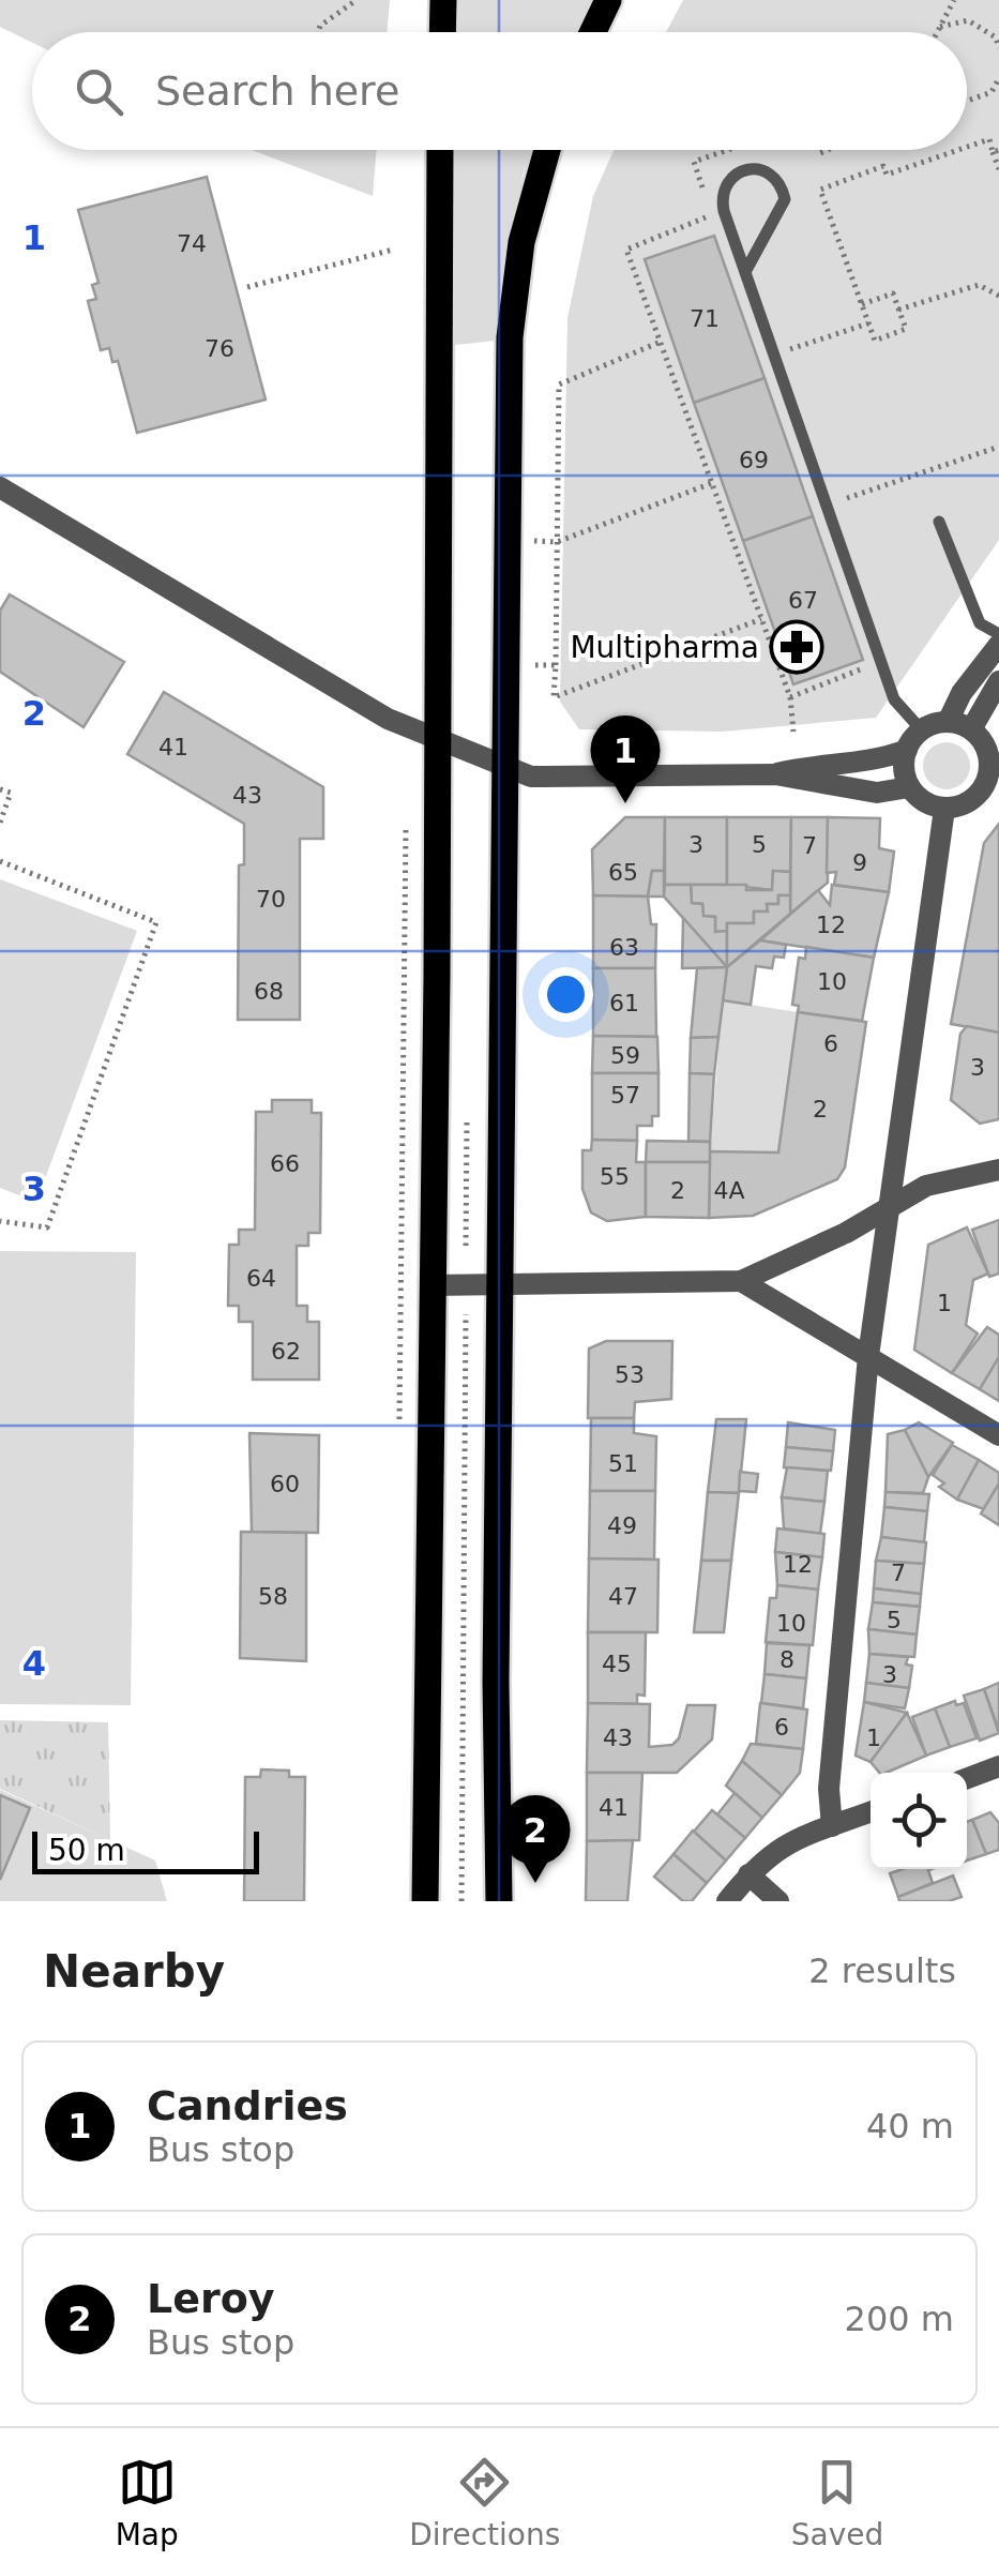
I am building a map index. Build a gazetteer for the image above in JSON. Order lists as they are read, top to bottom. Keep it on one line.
{"places":{"pharmacy":["Multipharma"]},"house_numbers":["74","71","76","69","67","41","43","3","5","7","9","65","70","12","63","10","68","61","6","59","3","57","2","66","55","2","4A","64","1","62","53","51","60","49","12","7","58","47","5","10","8","45","3","6","43","1","41"],"scale_bar":"50 m","page":{"search":"Search here","pins":["1","2"],"scale":"50 m","heading":["Nearby","2 results"],"list":[{"mark":"1","name":"Candries","note":"Bus stop","value":"40 m"},{"mark":"2","name":"Leroy","note":"Bus stop","value":"200 m"}],"nav":["Map","Directions","Saved"]},"grid":{"rows":["1","2","3","4"]}}
